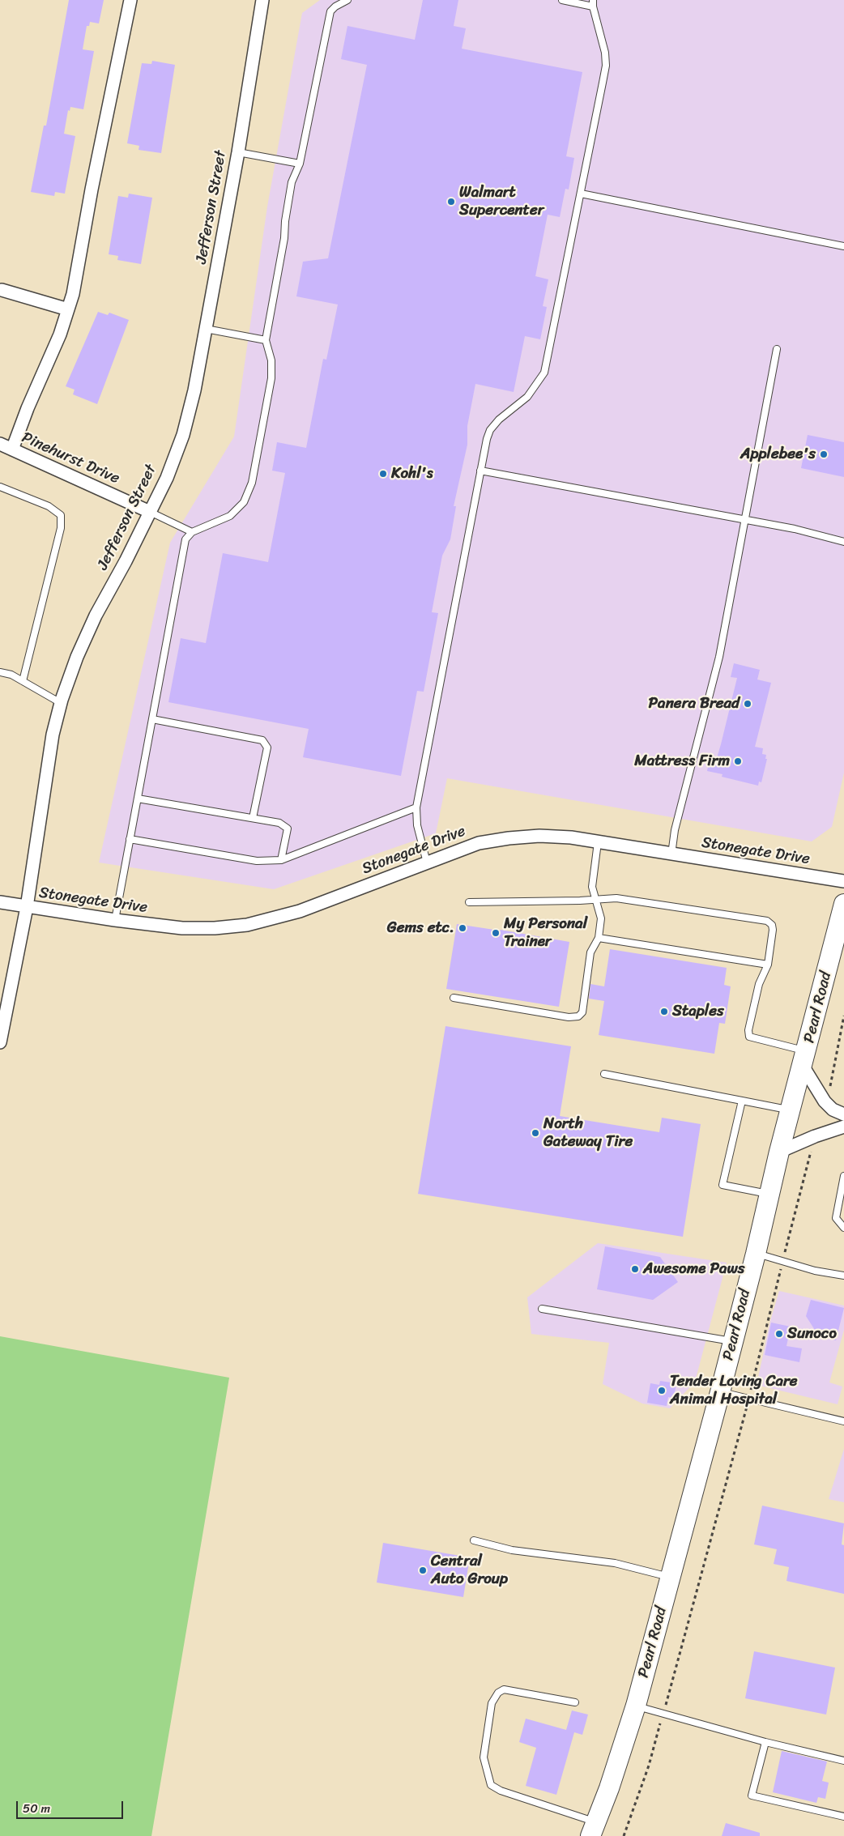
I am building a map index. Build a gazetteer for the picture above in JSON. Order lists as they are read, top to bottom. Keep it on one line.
{"streets":{"main road":["Pearl Road"],"street":["Jefferson Street","Pinehurst Drive","Stonegate Drive"]},"crossings":[["Jefferson Street","Pinehurst Drive"],["Jefferson Street","Stonegate Drive"]],"places":["Walmart Supercenter","Applebee's","Kohl's","Panera Bread","Mattress Firm","Gems etc.","My Personal Trainer","Staples","North Gateway Tire","Awesome Paws","Sunoco","Tender Loving Care Animal Hospital","Central Auto Group"],"scale_bar":"50 m"}
